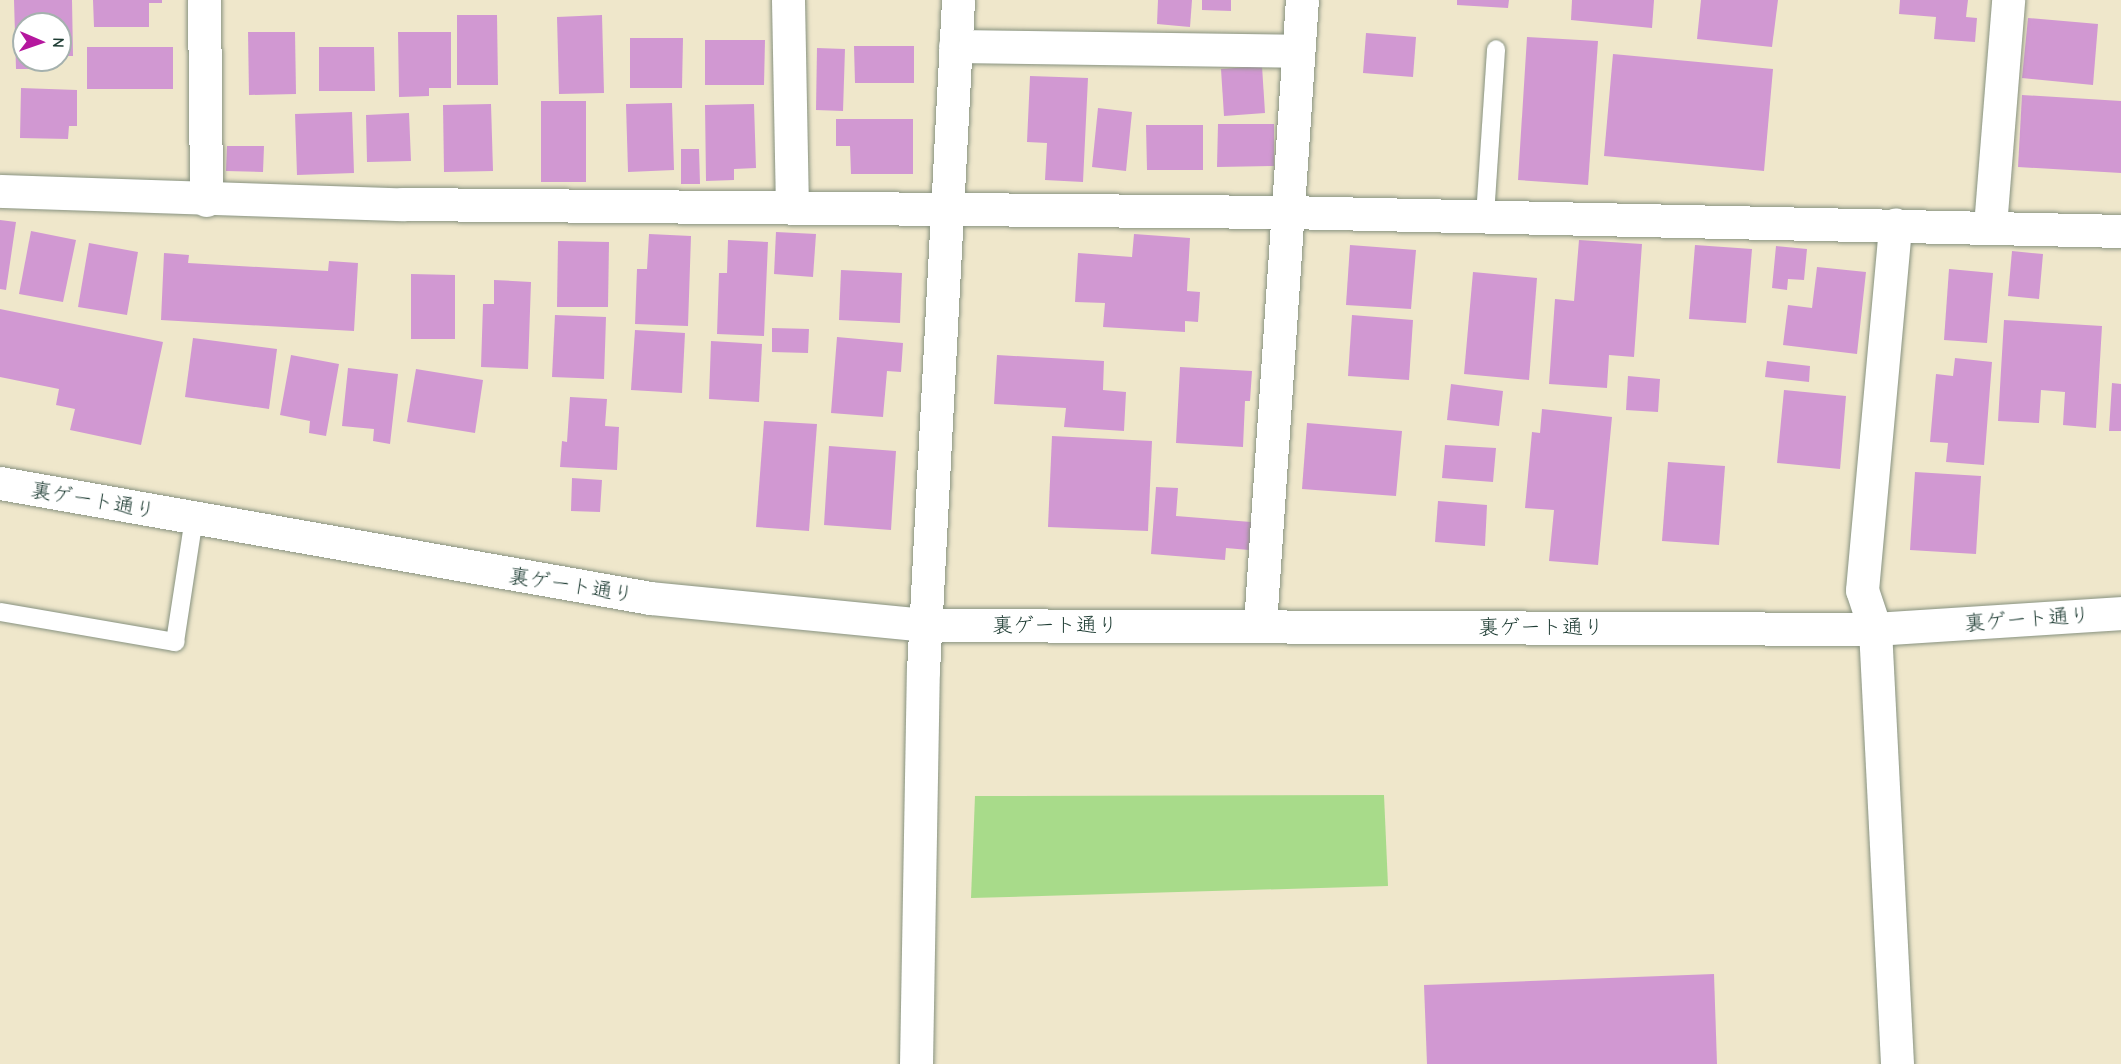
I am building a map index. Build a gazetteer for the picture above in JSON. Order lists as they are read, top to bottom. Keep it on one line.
{"streets":{"street":["裏ゲート通り"]},"north":"right"}
